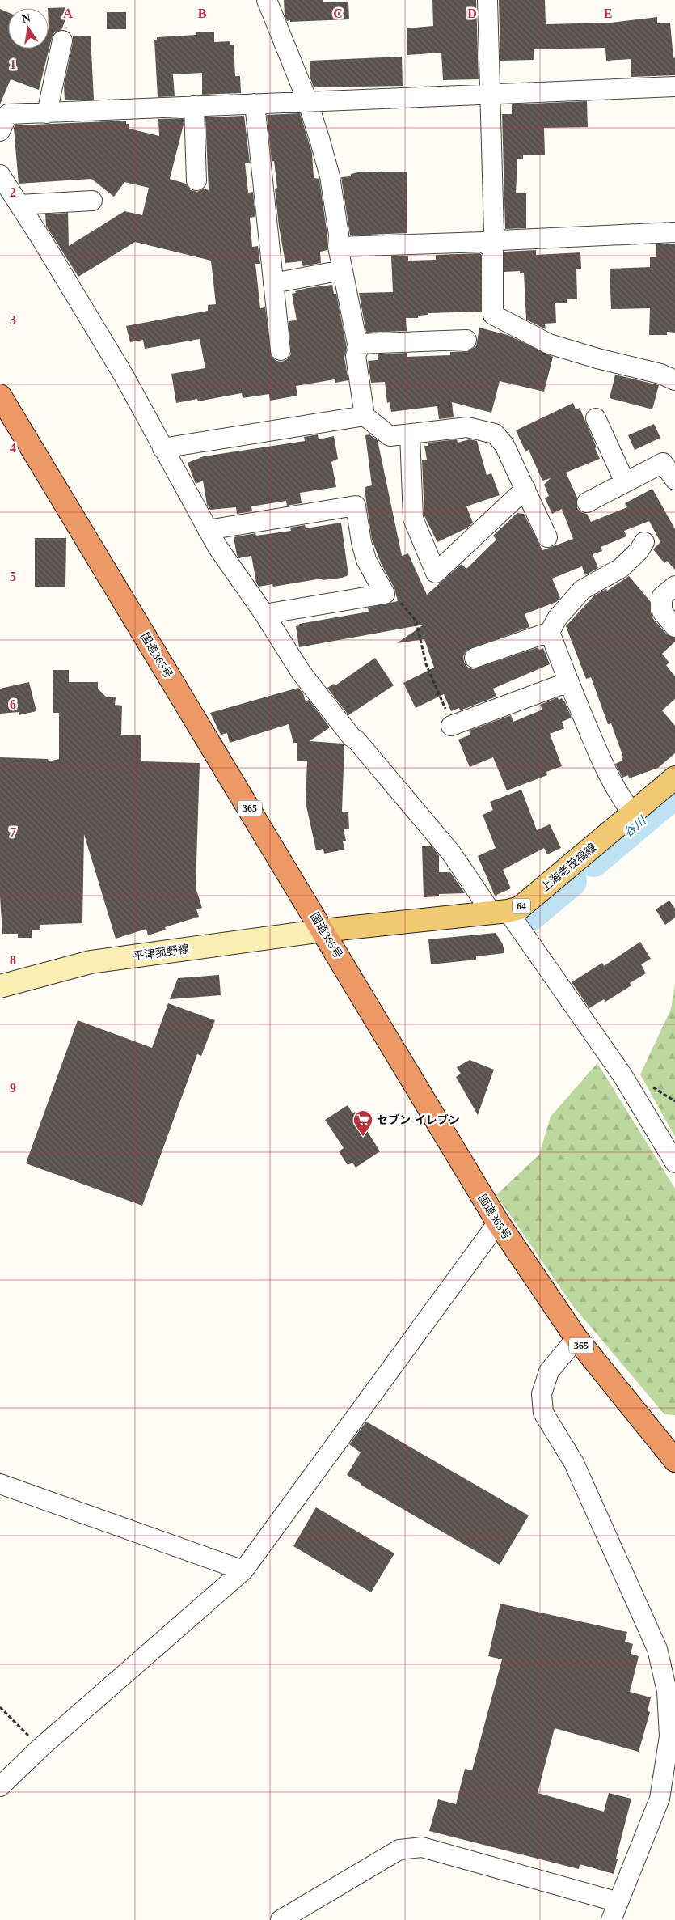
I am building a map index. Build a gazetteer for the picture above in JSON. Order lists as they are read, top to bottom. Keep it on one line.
{"streets":{"highway":["国道365号","365"],"main road":["上海老茂福線","64","平津菰野線"]},"crossings":[["国道365号","上海老茂福線"],["国道365号","平津菰野線"],["上海老茂福線","平津菰野線"]],"water":["谷川"],"places":{"supermarket":["セブン-イレブン"]},"north":"top","grid":{"columns":["A","B","C","D","E"],"rows":["1","2","3","4","5","6","7","8","9"]}}
